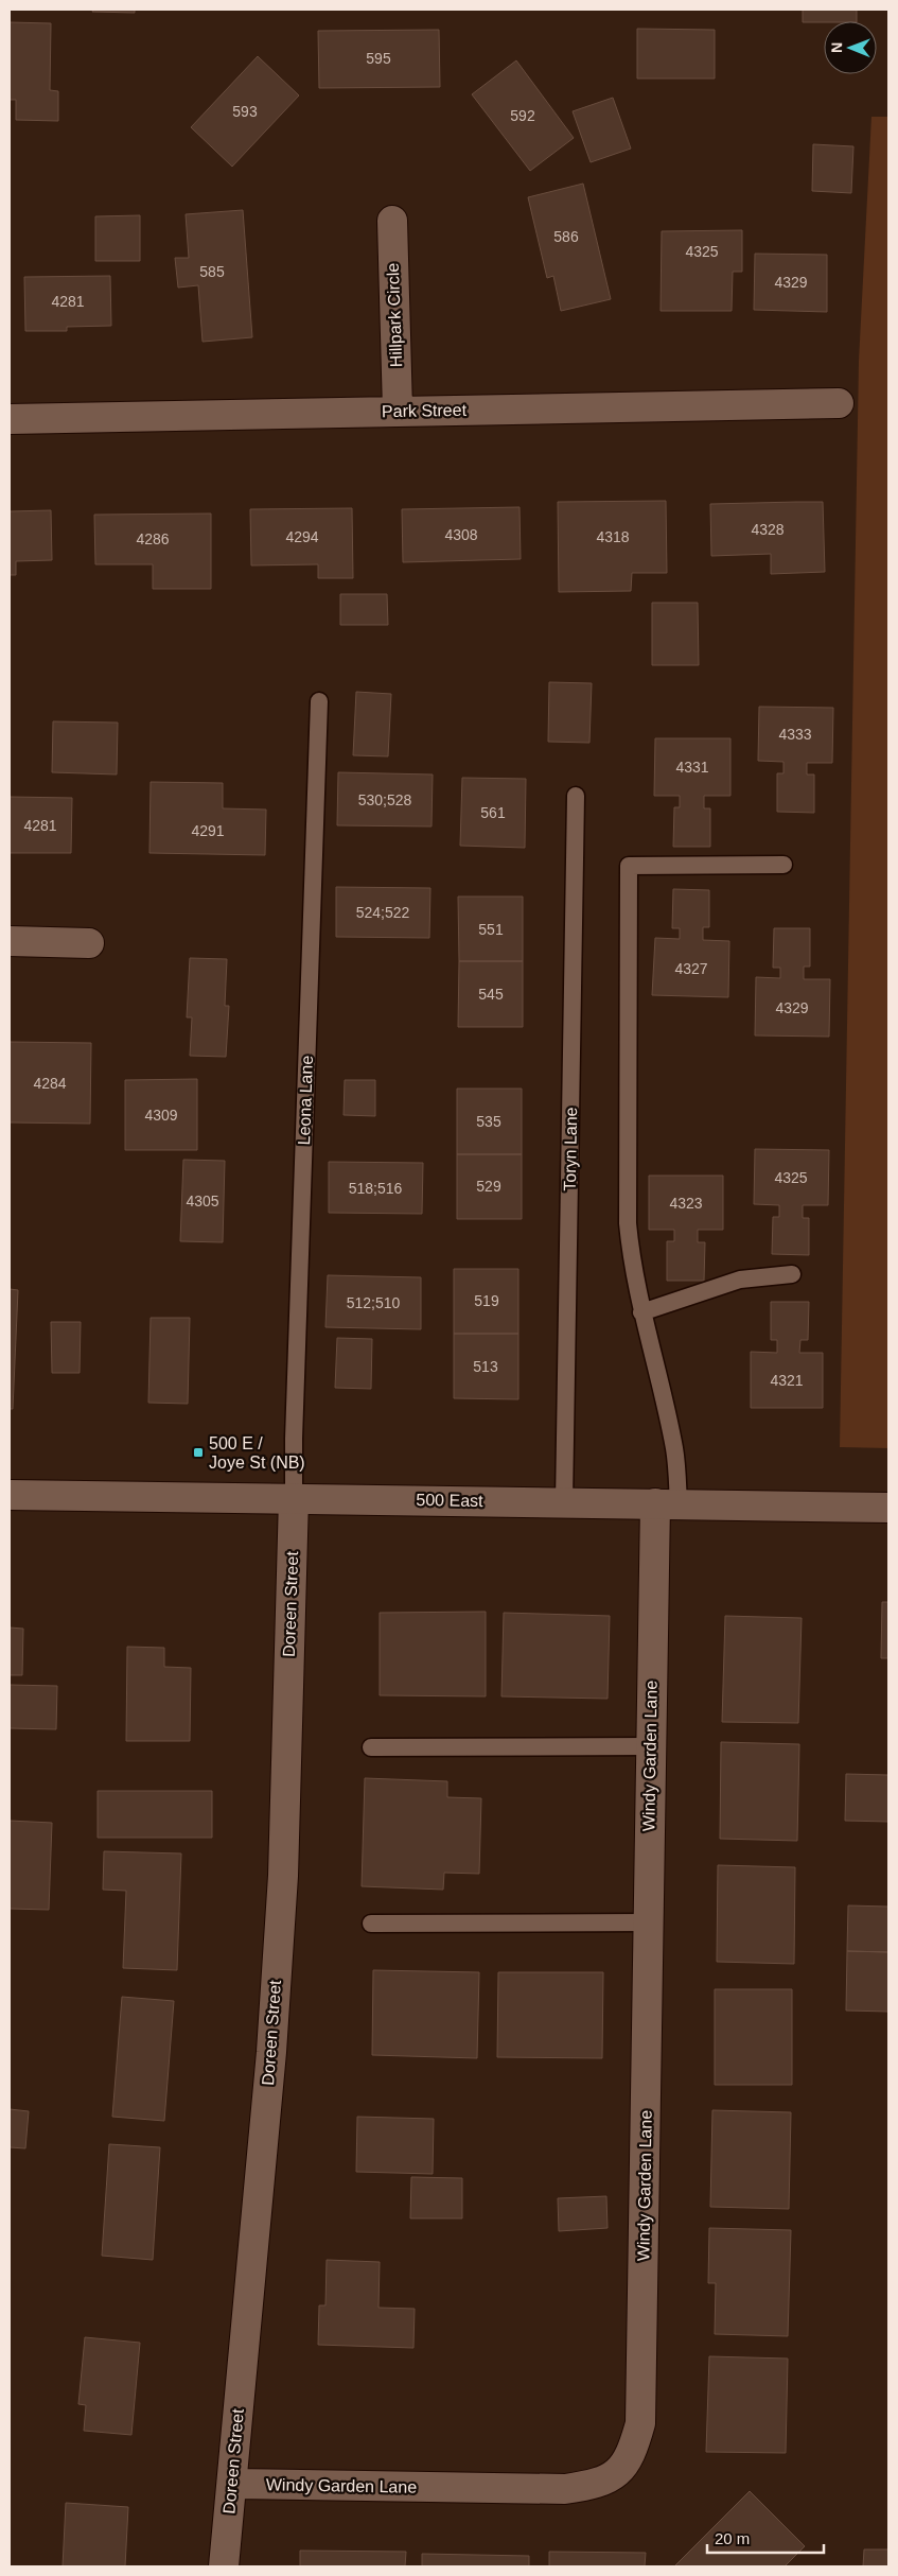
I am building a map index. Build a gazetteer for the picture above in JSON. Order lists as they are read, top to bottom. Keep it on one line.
{"streets":{"street":["Hillpark Circle","Park Street","500 East","Doreen Street","Windy Garden Lane"],"lane":["Leona Lane","Toryn Lane"]},"crossings":[["Hillpark Circle","Park Street"],["Leona Lane","500 East"],["Leona Lane","Doreen Street"],["Toryn Lane","500 East"],["500 East","Doreen Street"],["500 East","Windy Garden Lane"],["Doreen Street","Windy Garden Lane"]],"places":{"transit":["500 E / Joye St (NB)"]},"house_numbers":["595","593","592","586","4325","585","4329","4281","4328","4308","4294","4318","4286","4333","4331","530;528","561","4281","4291","524;522","551","4327","545","4329","4284","4309","535","4325","529","518;516","4305","4323","519","512;510","513","4321"],"scale_bar":"20 m","north":"left"}
